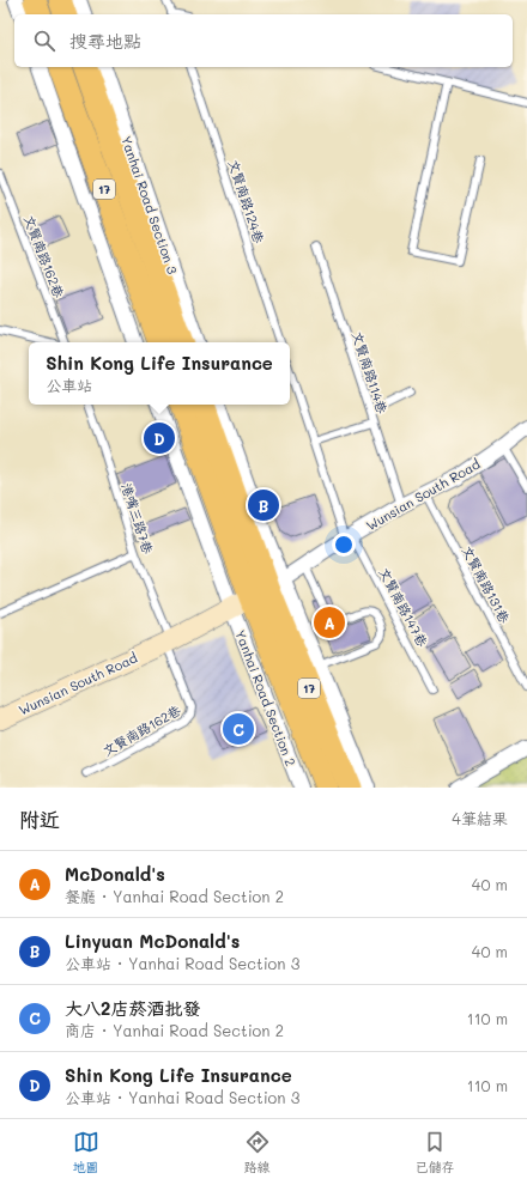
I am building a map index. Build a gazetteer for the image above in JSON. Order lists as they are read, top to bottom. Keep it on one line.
{"streets":{"main road":["17","Yanhai Road Section 3","Yanhai Road Section 2"],"street":["Wunsian South Road"],"lane":["文賢南路124巷","文賢南路162巷","文賢南路114巷","港嘴三路7巷","文賢南路131巷","文賢南路147巷"]},"crossings":[["17","Wunsian South Road"],["17","Yanhai Road Section 2"],["文賢南路162巷","Wunsian South Road"],["文賢南路162巷","港嘴三路7巷"],["文賢南路114巷","Wunsian South Road"],["Wunsian South Road","港嘴三路7巷"],["Wunsian South Road","文賢南路131巷"],["Wunsian South Road","文賢南路147巷"],["Wunsian South Road","Yanhai Road Section 2"]],"page":{"search":"搜尋地點","popup":["Shin Kong Life Insurance","公車站"],"pins":["D","B","A","C"],"heading":["附近","4筆結果"],"list":[{"mark":"A","name":"McDonald's","note":"餐廳 · Yanhai Road Section 2","value":"40 m"},{"mark":"B","name":"Linyuan McDonald's","note":"公車站 · Yanhai Road Section 3","value":"40 m"},{"mark":"C","name":"大八2店菸酒批發","note":"商店 · Yanhai Road Section 2","value":"110 m"},{"mark":"D","name":"Shin Kong Life Insurance","note":"公車站 · Yanhai Road Section 3","value":"110 m"}],"nav":["地圖","路線","已儲存"]}}
